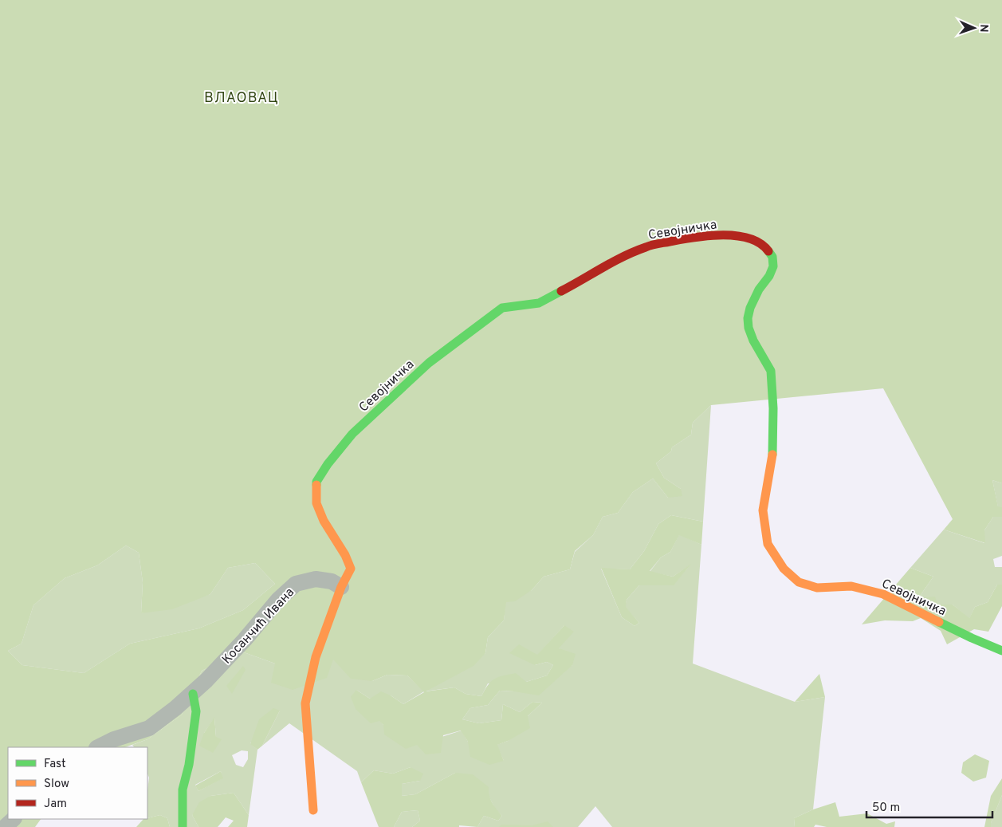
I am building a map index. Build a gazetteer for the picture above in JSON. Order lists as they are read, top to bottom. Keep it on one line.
{"streets":{"street":["Севојничка","Косанчић Ивана"]},"crossings":[["Севојничка","Косанчић Ивана"]],"districts":["ВЛАОВАЦ"],"legend":["Fast","Slow","Jam"],"scale_bar":"50 m","north":"right"}
